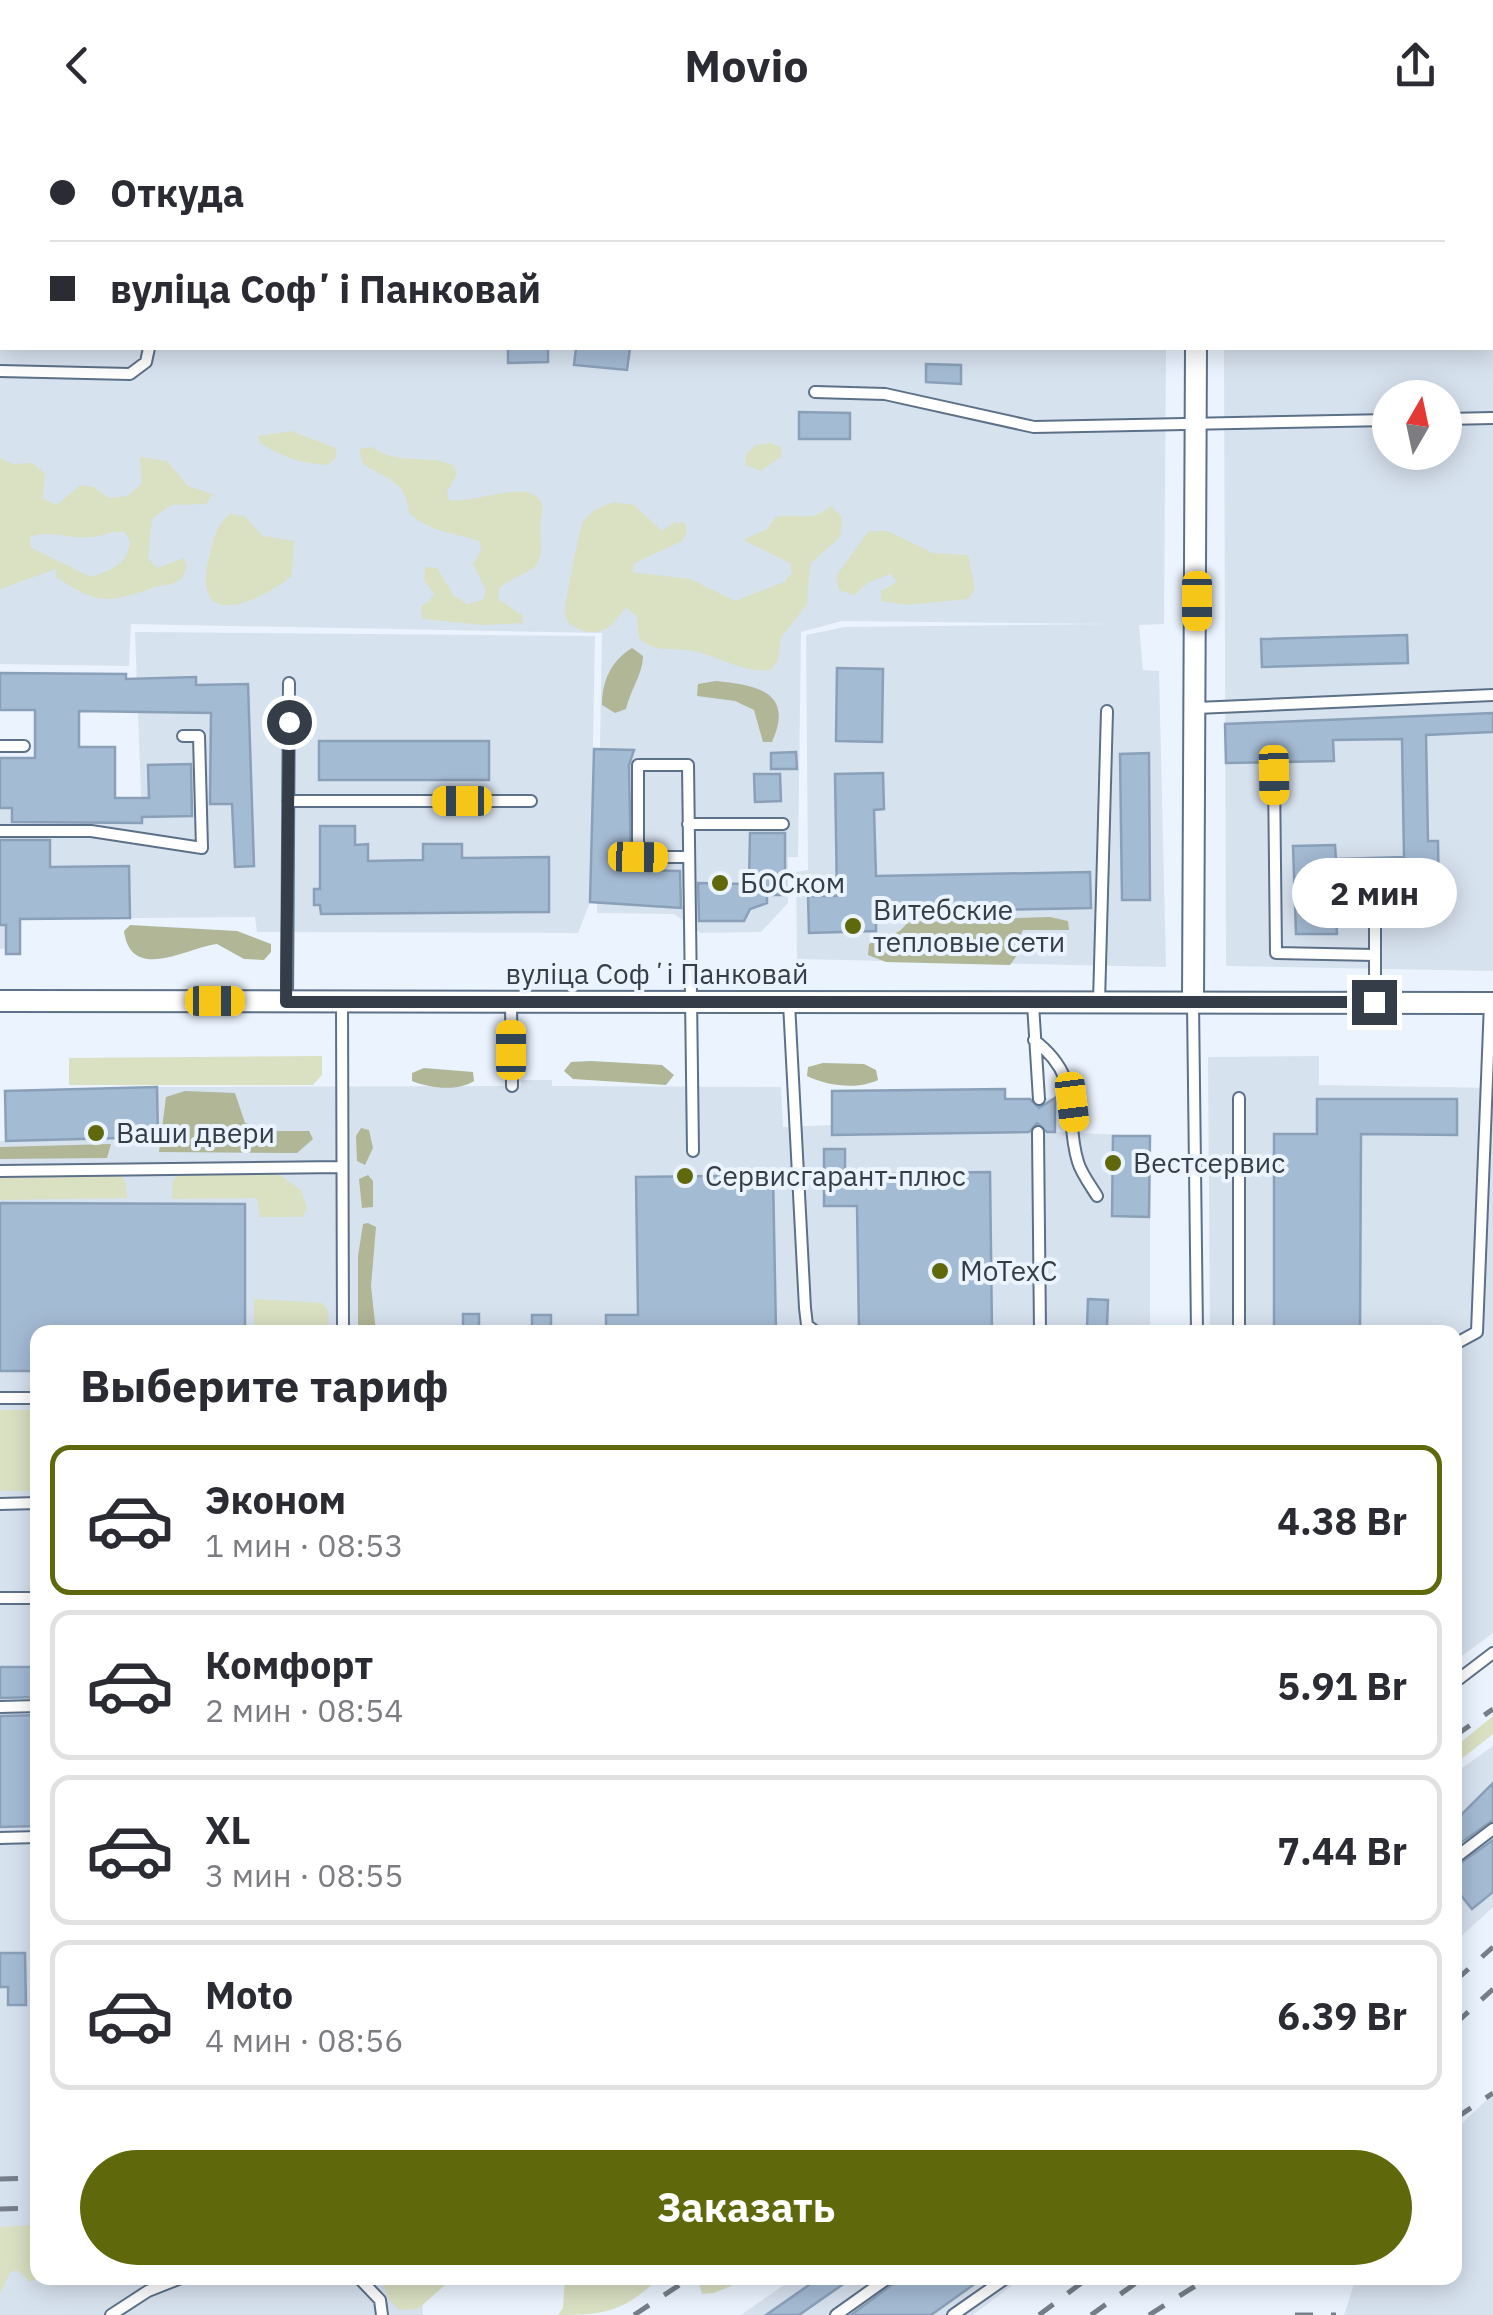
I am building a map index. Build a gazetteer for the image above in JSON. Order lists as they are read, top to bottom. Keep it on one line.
{"streets":{"street":["вуліца Софʼі Панковай"]},"places":["БОСком","Витебские тепловые сети","Ваши двери","Вестсервис","Сервисгарант-плюс","MoTexC"],"north":"top","page":{"header":"Movio","banner":["Откуда","вуліца Софʼі Панковай"],"bubble":"2 мин","heading":"Выберите тариф","list":[{"name":"Эконом","note":"1 мин · 08:53","value":"4.38 Br"},{"name":"Комфорт","note":"2 мин · 08:54","value":"5.91 Br"},{"name":"XL","note":"3 мин · 08:55","value":"7.44 Br"},{"name":"Moto","note":"4 мин · 08:56","value":"6.39 Br"}],"buttons":"Заказать"}}
